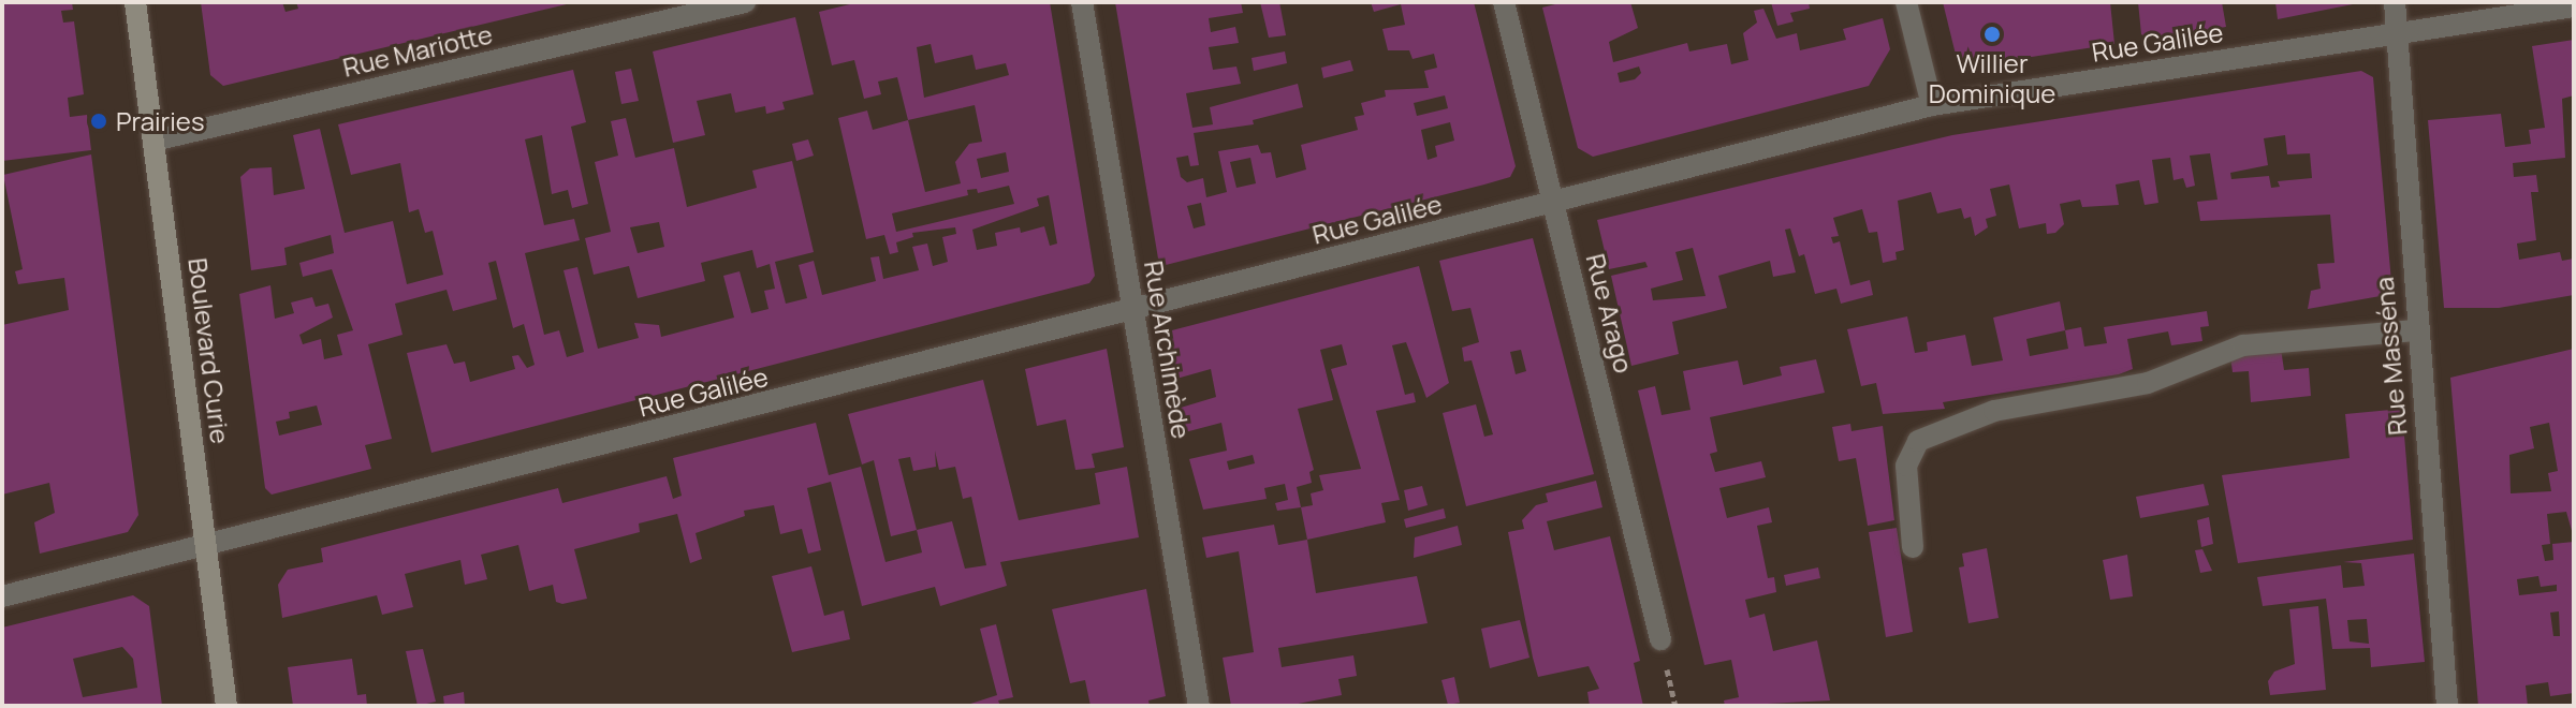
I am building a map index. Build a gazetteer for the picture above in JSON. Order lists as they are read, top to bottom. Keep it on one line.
{"streets":{"street":["Rue Galilée","Rue Mariotte","Rue Arago","Rue Archimède","Boulevard Curie","Rue Masséna"]},"crossings":[["Rue Galilée","Rue Arago"],["Rue Galilée","Rue Archimède"],["Rue Galilée","Boulevard Curie"],["Rue Galilée","Rue Masséna"],["Rue Mariotte","Boulevard Curie"]],"places":["Willier Dominique","Prairies"]}
